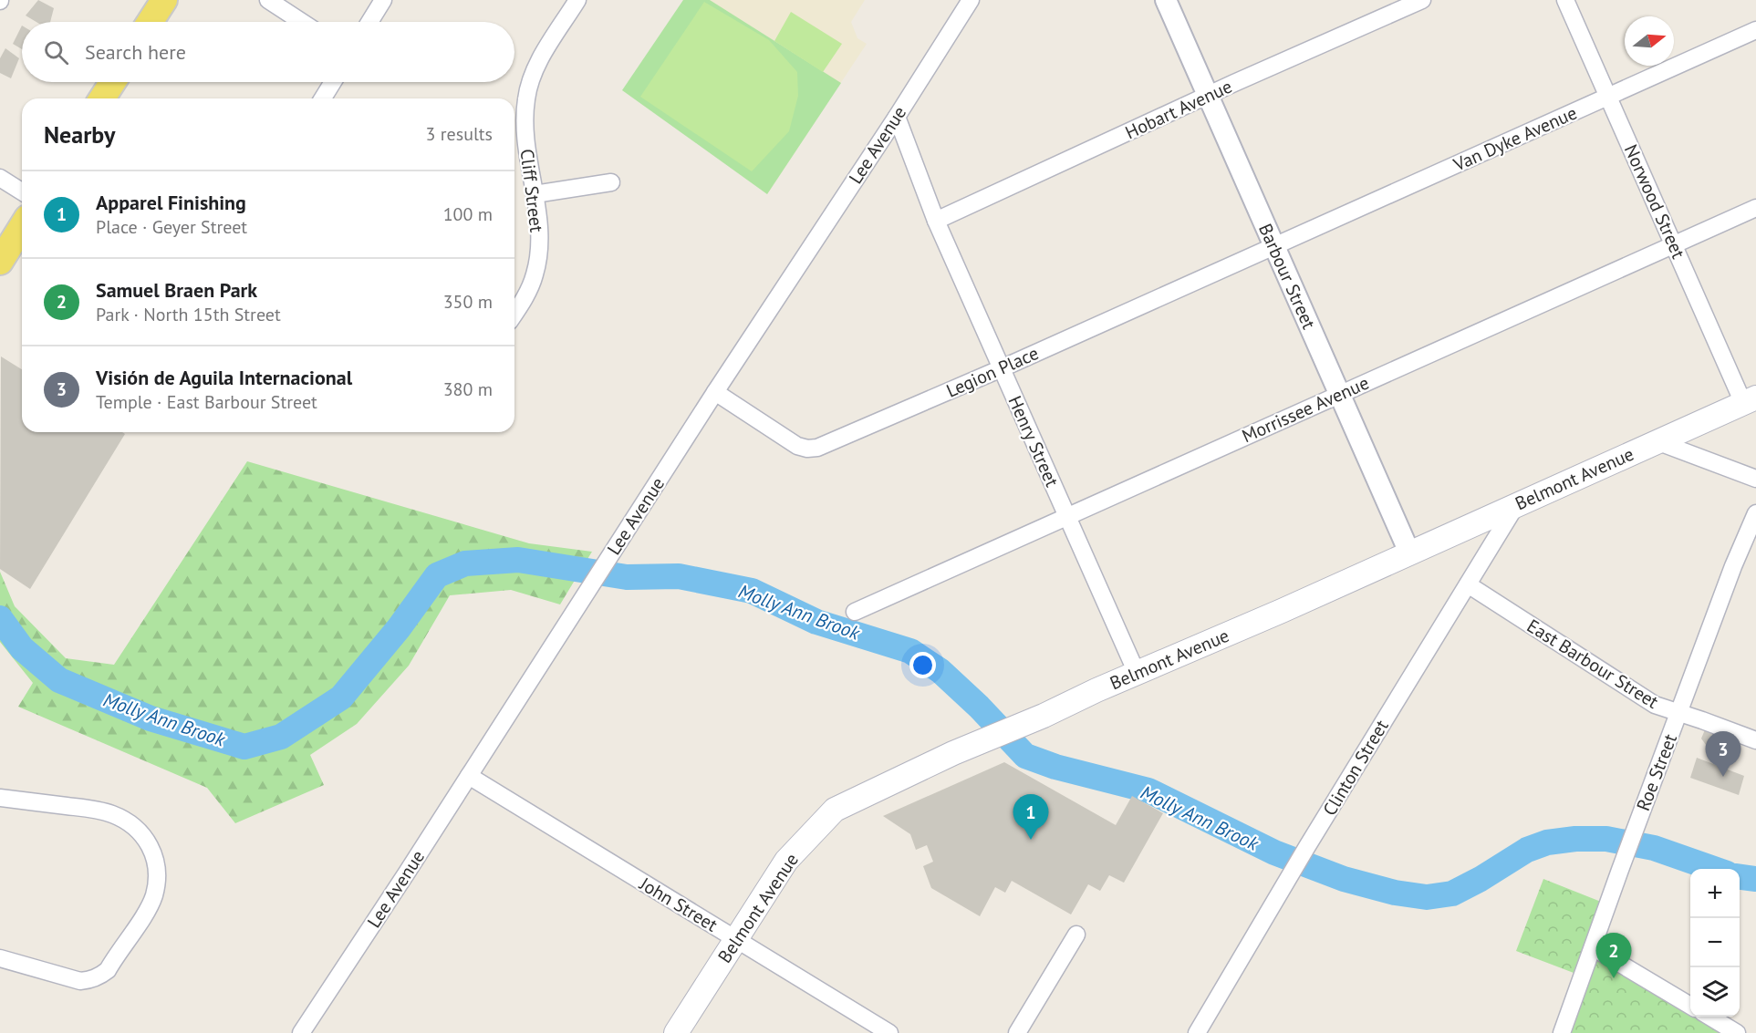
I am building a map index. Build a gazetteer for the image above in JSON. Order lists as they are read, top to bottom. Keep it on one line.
{"streets":{"main road":["Belmont Avenue"],"street":["Hobart Avenue","Van Dyke Avenue","Lee Avenue","Cliff Street","Norwood Street","Barbour Street","Legion Place","Morrissee Avenue","Henry Street","East Barbour Street","Clinton Street","Roe Street","John Street"]},"crossings":[["Hobart Avenue","Barbour Street"],["Hobart Avenue","Henry Street"],["Van Dyke Avenue","Norwood Street"],["Van Dyke Avenue","Barbour Street"],["Van Dyke Avenue","Legion Place"],["Lee Avenue","Legion Place"],["Lee Avenue","Henry Street"],["Lee Avenue","John Street"],["Norwood Street","Morrissee Avenue"],["Norwood Street","Belmont Avenue"],["Barbour Street","Legion Place"],["Barbour Street","Morrissee Avenue"],["Barbour Street","Belmont Avenue"],["Legion Place","Henry Street"],["Morrissee Avenue","Henry Street"],["Henry Street","Belmont Avenue"],["Belmont Avenue","Clinton Street"],["Belmont Avenue","John Street"],["East Barbour Street","Clinton Street"],["East Barbour Street","Roe Street"]],"water":["Molly Ann Brook"],"north":"right","page":{"search":"Search here","heading":["Nearby","3 results"],"list":[{"mark":"1","name":"Apparel Finishing","note":"Place · Geyer Street","value":"100 m"},{"mark":"2","name":"Samuel Braen Park","note":"Park · North 15th Street","value":"350 m"},{"mark":"3","name":"Visión de Aguila Internacional","note":"Temple · East Barbour Street","value":"380 m"}],"pins":["3","1","2"],"map_buttons":["+","−"]}}
